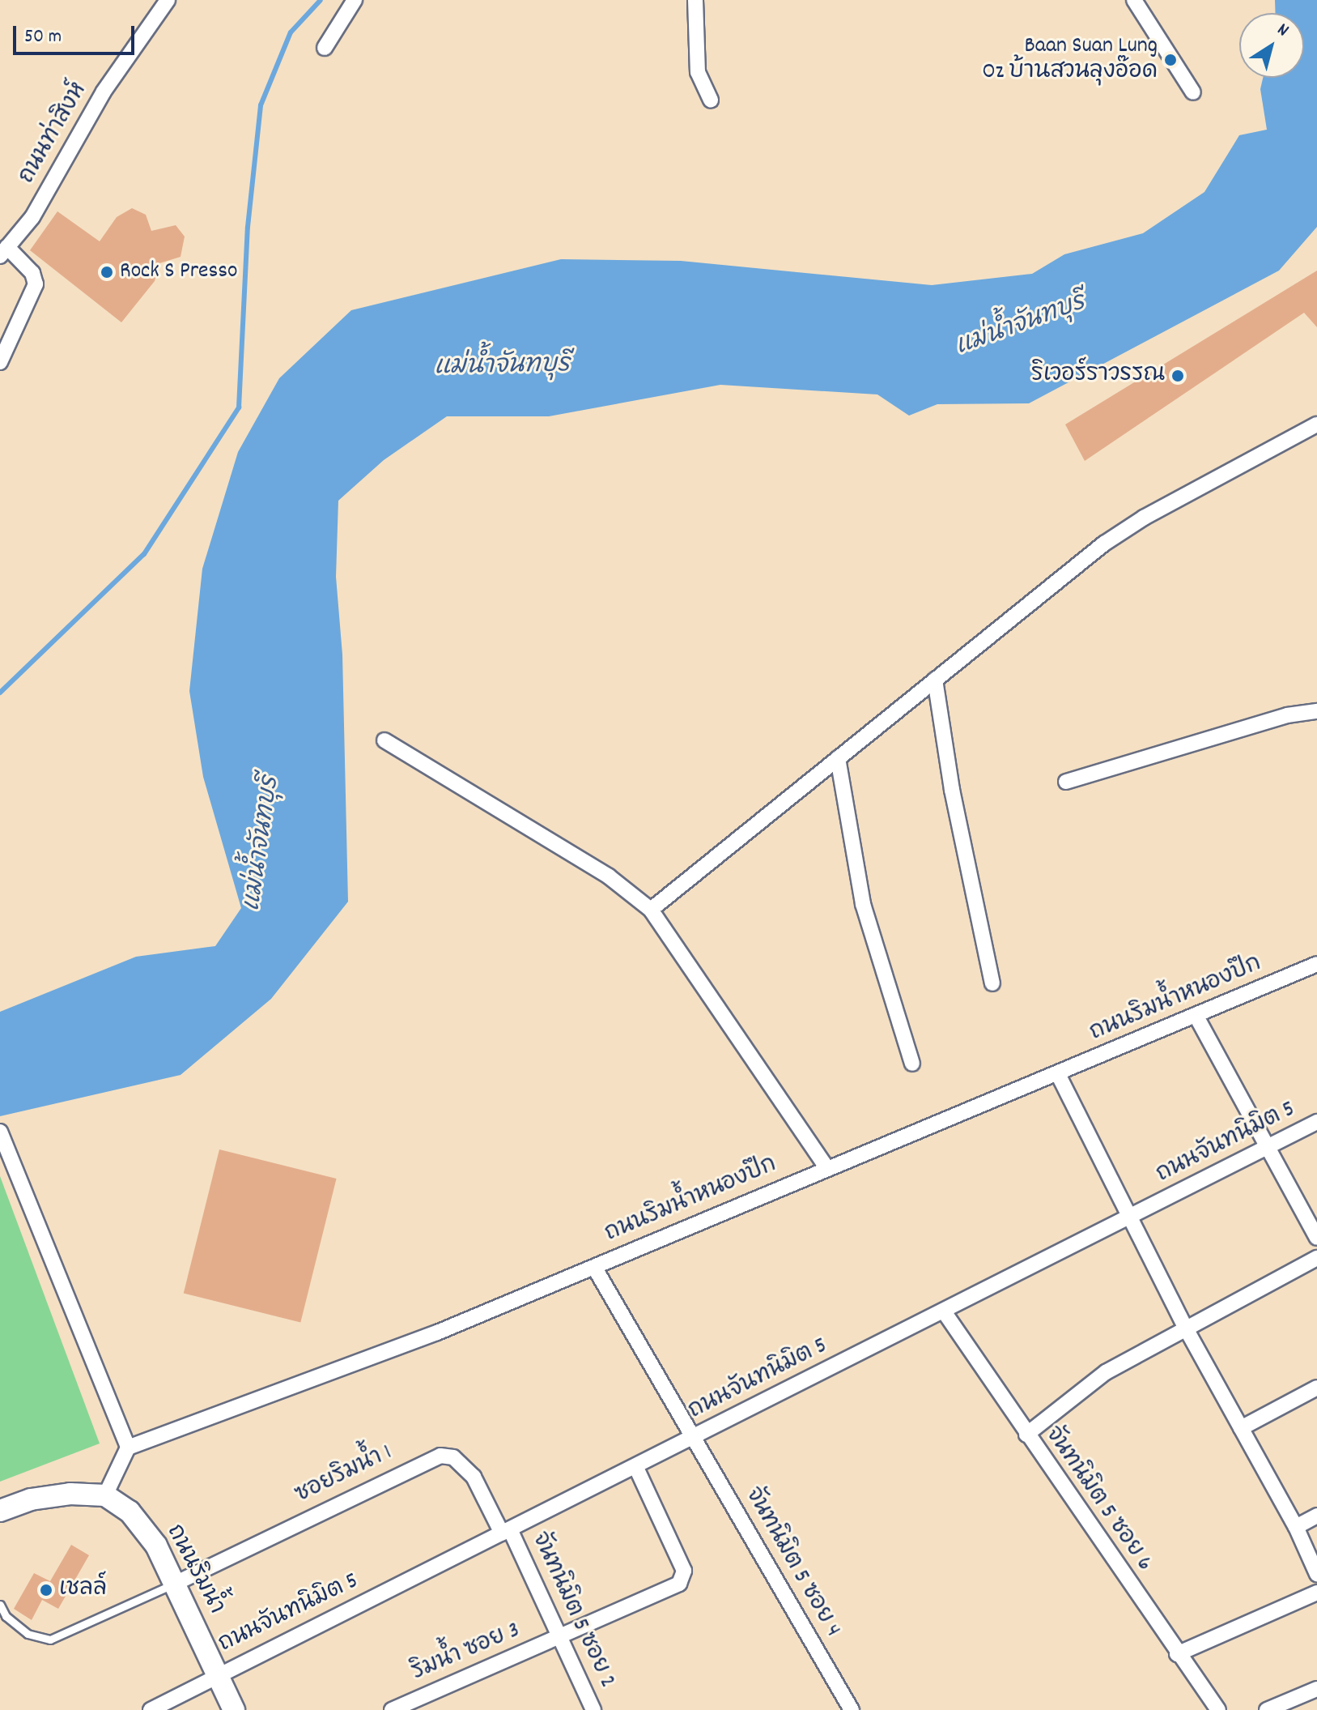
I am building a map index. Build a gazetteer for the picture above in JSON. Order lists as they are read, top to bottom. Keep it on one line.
{"streets":{"main road":["ถนนริมน้ำ"],"street":["ถนนท่าสิงห์","ถนนริมน้ำหนองปึก","ถนนจันทนิมิต 5","ซอยริมน้ำ 1","จันทนิมิต 5 ซอย 6","จันทนิมิต 5 ซอย 4","จันทนิมิต 5 ซอย 2","ริมน้ำ ซอย 3"]},"crossings":[["ถนนริมน้ำหนองปึก","จันทนิมิต 5 ซอย 4"],["ถนนจันทนิมิต 5","ซอยริมน้ำ 1"],["ถนนจันทนิมิต 5","จันทนิมิต 5 ซอย 6"],["ถนนจันทนิมิต 5","จันทนิมิต 5 ซอย 4"],["ถนนจันทนิมิต 5","ถนนริมน้ำ"],["ถนนจันทนิมิต 5","จันทนิมิต 5 ซอย 2"],["ถนนจันทนิมิต 5","ริมน้ำ ซอย 3"],["ซอยริมน้ำ 1","ถนนริมน้ำ"],["ซอยริมน้ำ 1","จันทนิมิต 5 ซอย 2"],["จันทนิมิต 5 ซอย 2","ริมน้ำ ซอย 3"]],"water":["แม่น้ำจันทบุรี"],"places":["Baan Suan Lung Oz บ้านสวนลุงอ๊อด","Rock S Presso","ริเวอร์ราวรรณ","เชลล์"],"scale_bar":"50 m","north":"top right"}
